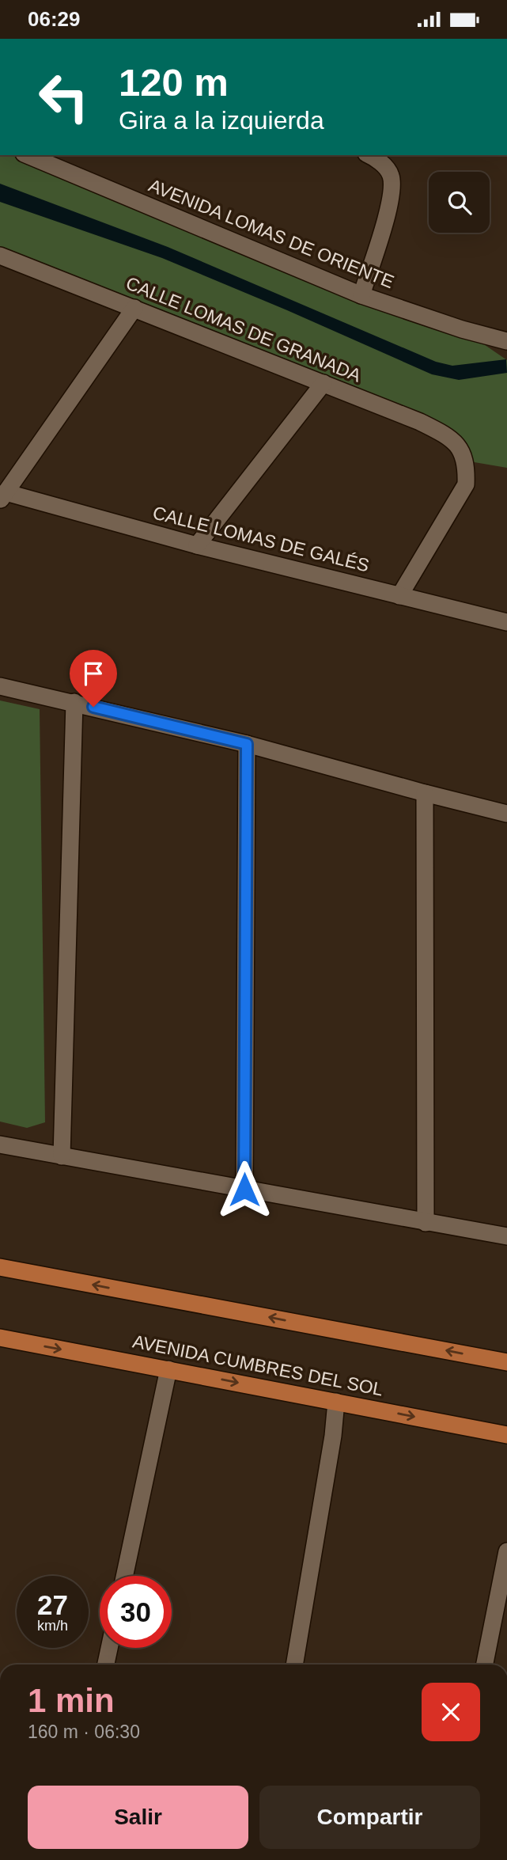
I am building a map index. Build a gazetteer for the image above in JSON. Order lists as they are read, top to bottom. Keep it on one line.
{"streets":{"main road":["AVENIDA CUMBRES DEL SOL"],"street":["AVENIDA LOMAS DE ORIENTE","CALLE LOMAS DE GRANADA","CALLE LOMAS DE GALÉS"]},"crossings":[["CALLE LOMAS DE GRANADA","CALLE LOMAS DE GALÉS"]],"page":{"status":"06:29","turn":["120 m","Gira a la izquierda"],"speed":"27 km/h","limit":"30","heading":["1 min","160 m · 06:30"],"buttons":["Salir","Compartir"]}}
